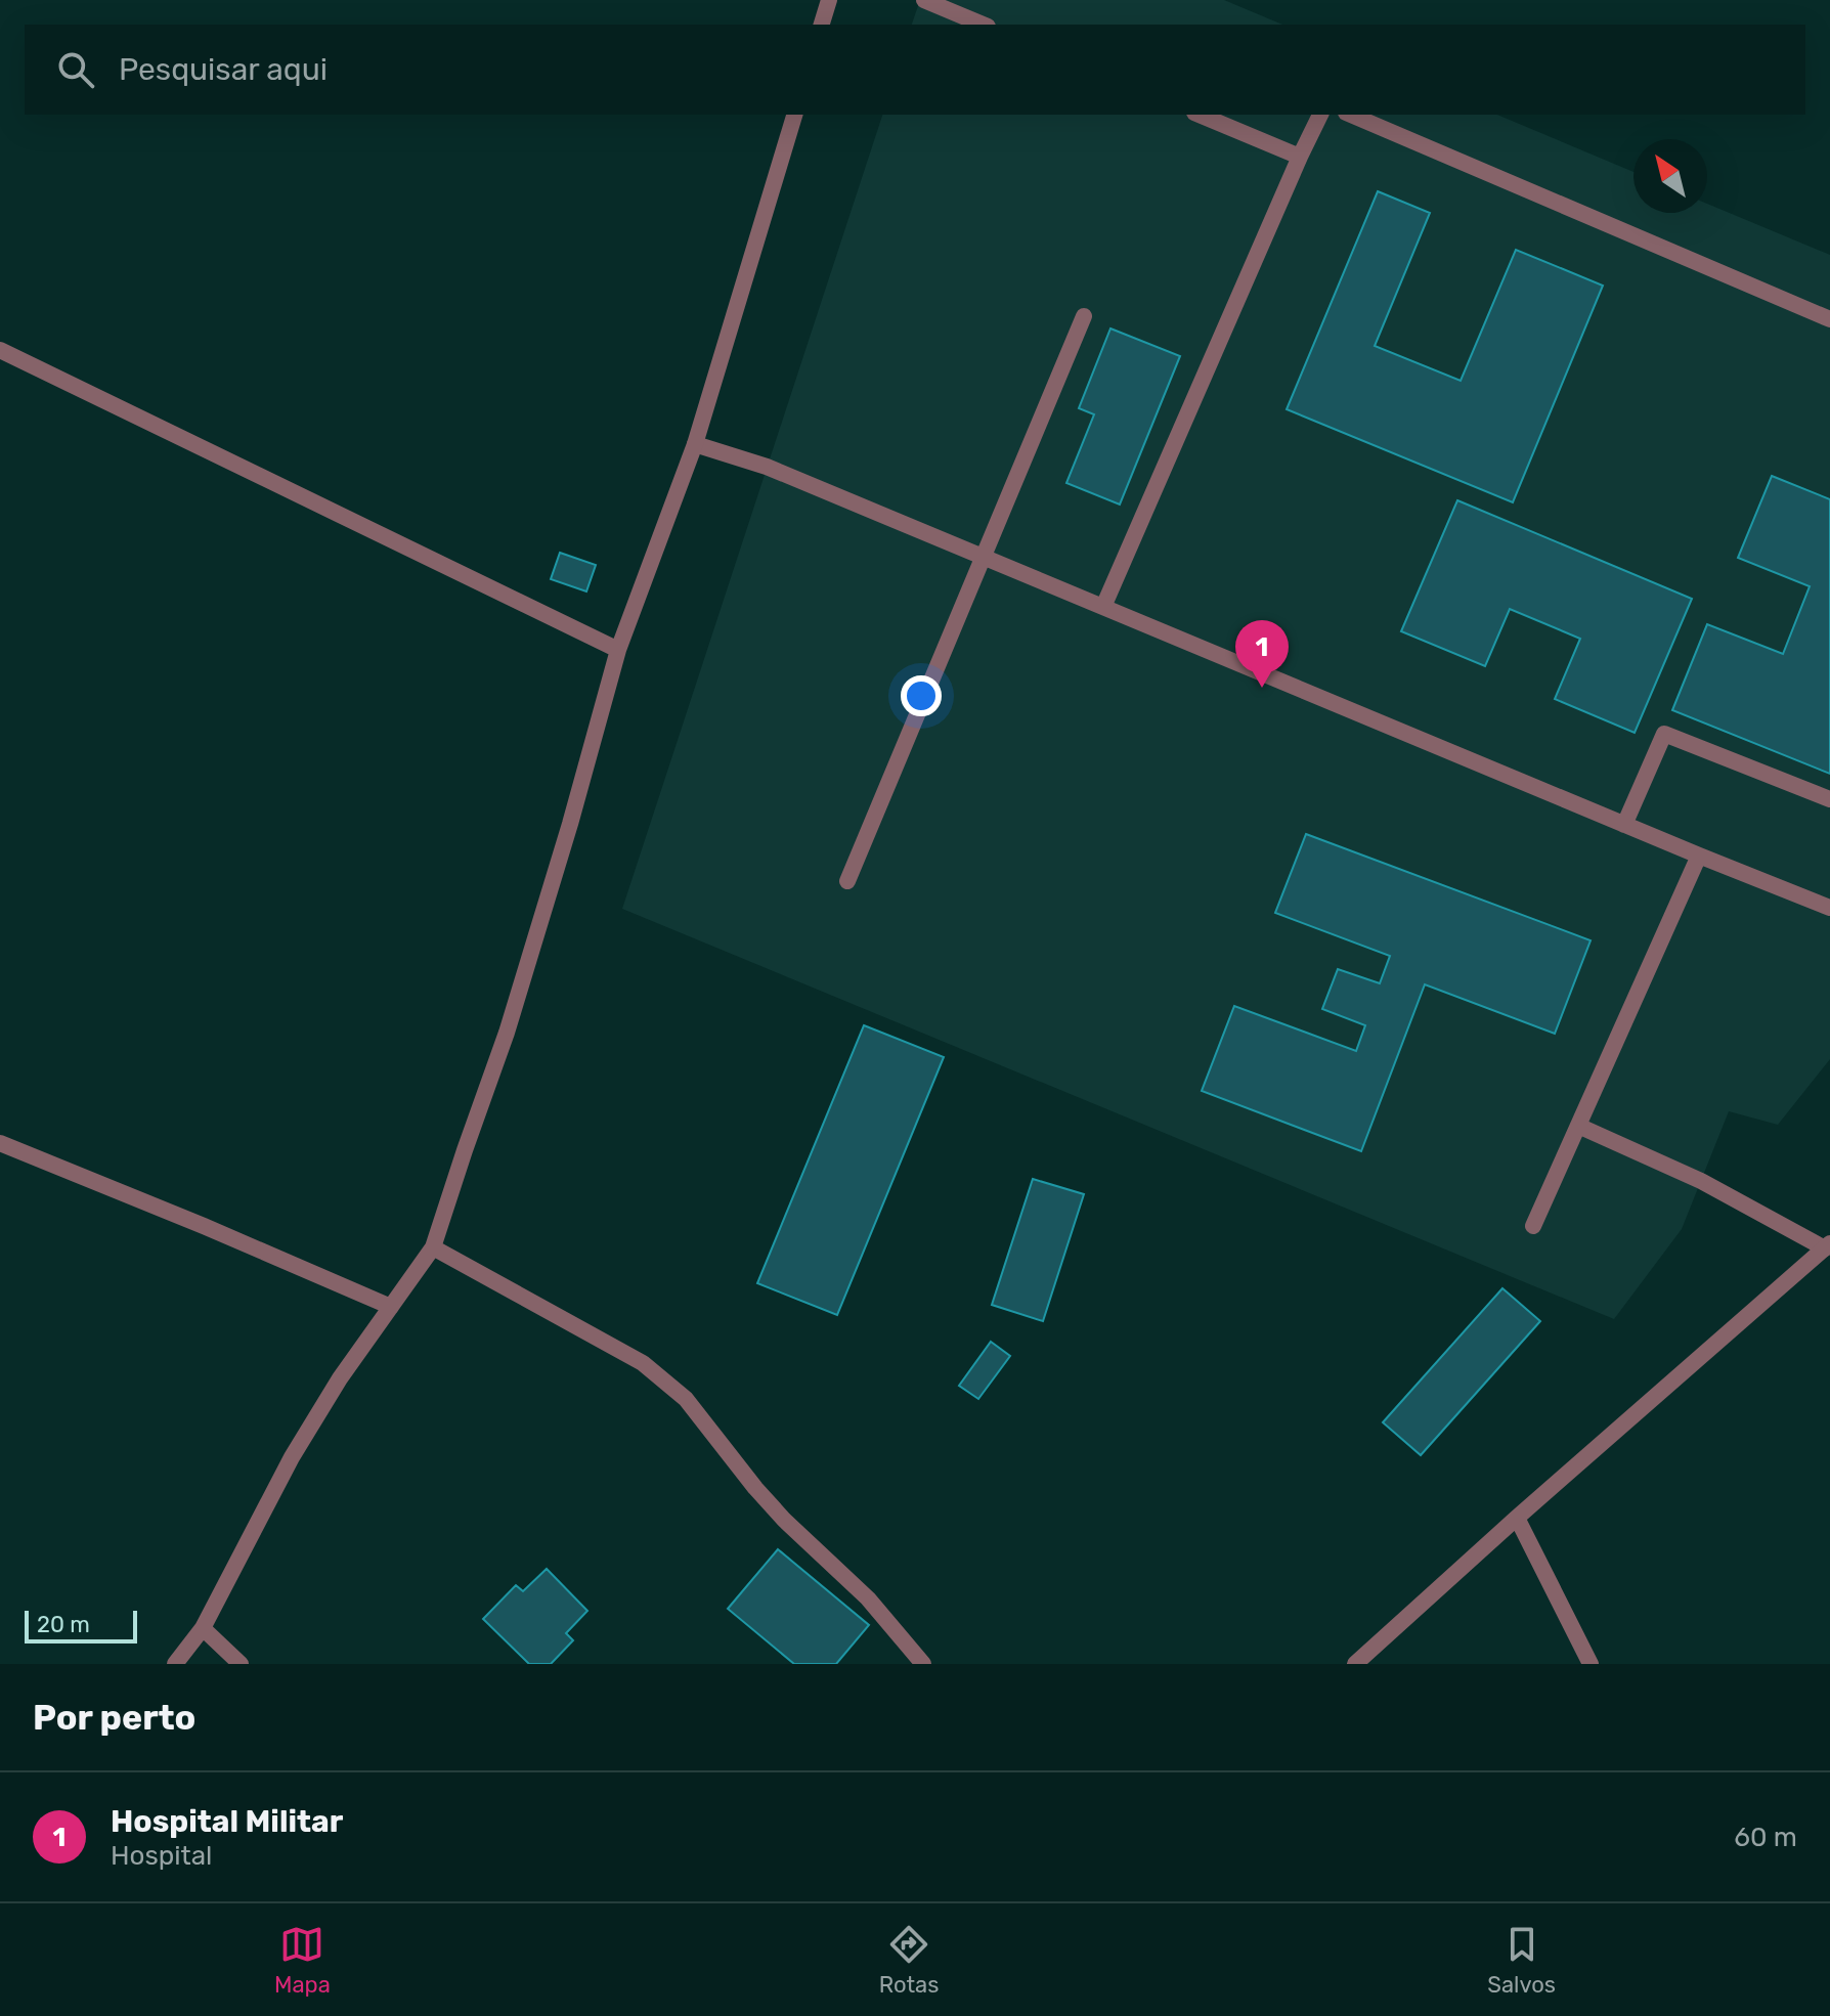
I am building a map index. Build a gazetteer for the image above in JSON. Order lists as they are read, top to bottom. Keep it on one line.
{"scale_bar":"20 m","north":"top left","page":{"search":"Pesquisar aqui","pins":"1","scale":"20 m","heading":"Por perto","list":[{"mark":"1","name":"Hospital Militar","note":"Hospital","value":"60 m"}],"nav":["Mapa","Rotas","Salvos"]}}
